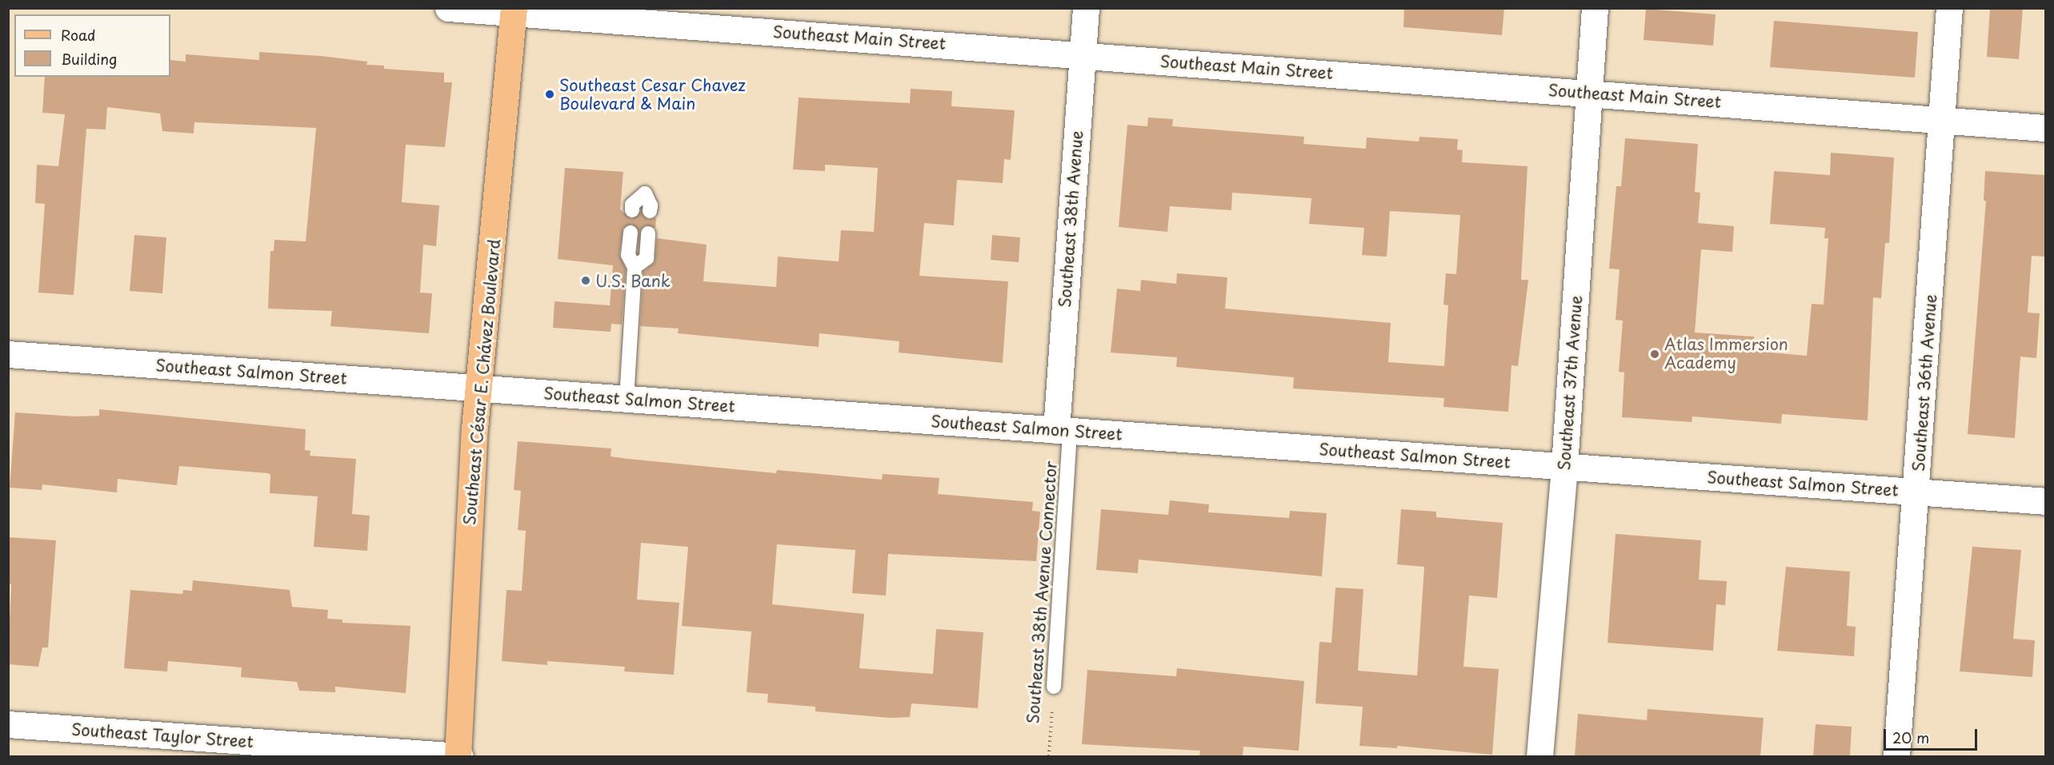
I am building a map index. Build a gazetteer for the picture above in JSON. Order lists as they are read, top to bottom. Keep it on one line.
{"streets":{"main road":["Southeast César E. Chávez Boulevard"],"street":["Southeast Main Street","Southeast 38th Avenue","Southeast Salmon Street","Southeast 37th Avenue","Southeast 36th Avenue","Southeast Taylor Street"],"lane":["Southeast 38th Avenue Connector"]},"crossings":[["Southeast Main Street","Southeast 38th Avenue"],["Southeast Main Street","Southeast César E. Chávez Boulevard"],["Southeast Main Street","Southeast 37th Avenue"],["Southeast Main Street","Southeast 36th Avenue"],["Southeast 38th Avenue","Southeast Salmon Street"],["Southeast 38th Avenue","Southeast 38th Avenue Connector"],["Southeast Salmon Street","Southeast César E. Chávez Boulevard"],["Southeast Salmon Street","Southeast 37th Avenue"],["Southeast Salmon Street","Southeast 36th Avenue"],["Southeast Salmon Street","Southeast 38th Avenue Connector"],["Southeast César E. Chávez Boulevard","Southeast Taylor Street"]],"places":["Southeast Cesar Chavez Boulevard & Main","U.S. Bank","Atlas Immersion Academy"],"legend":["Road","Building"],"scale_bar":"20 m"}
